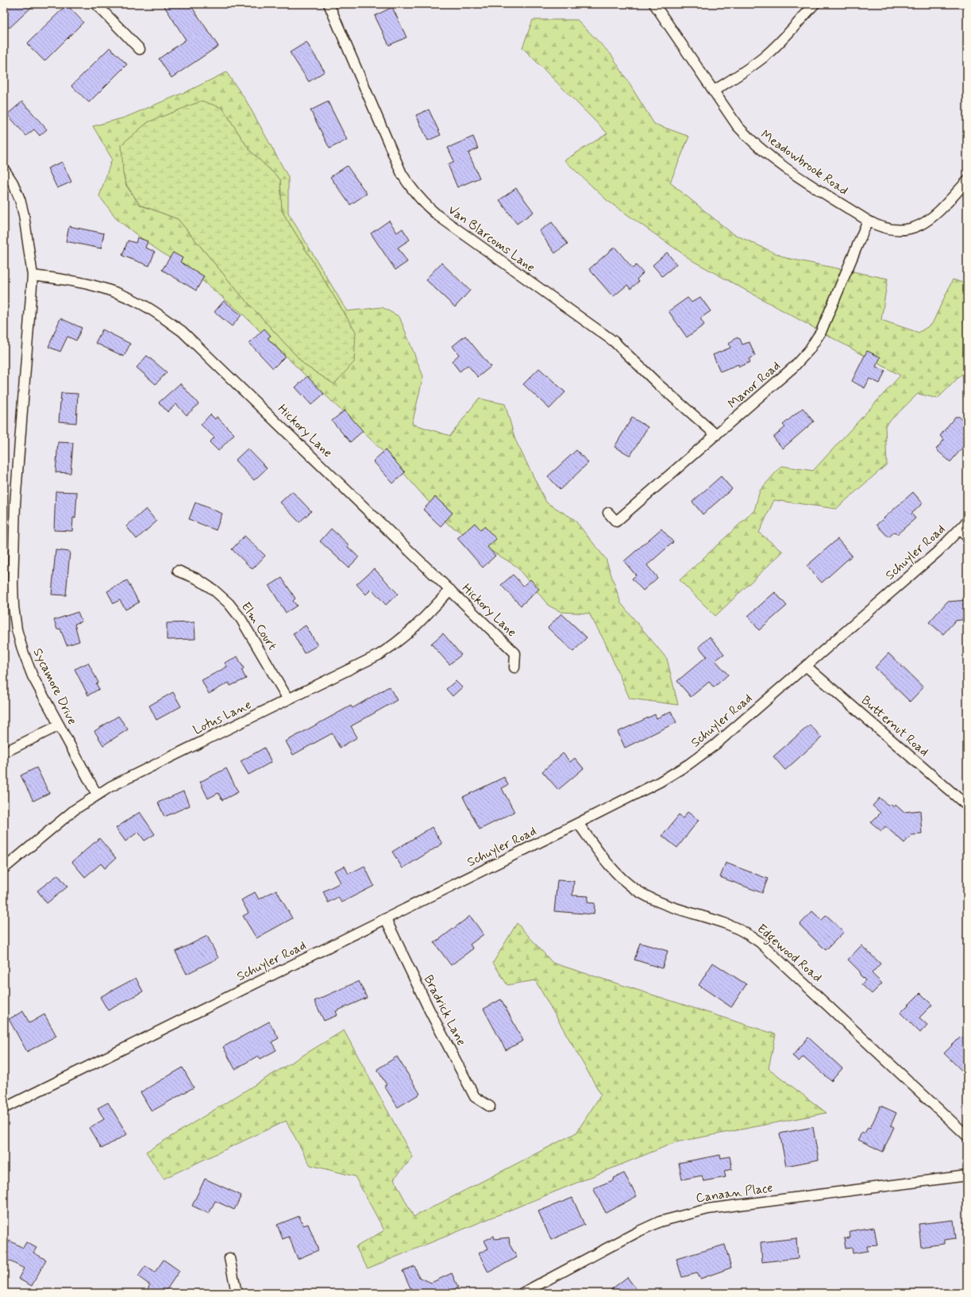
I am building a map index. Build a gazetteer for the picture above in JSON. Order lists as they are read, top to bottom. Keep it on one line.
{"streets":{"street":["Meadowbrook Road","Van Blarcoms Lane","Manor Road","Hickory Lane","Schuyler Road","Elm Court","Sycamore Drive","Lotus Lane","Butternut Road","Edgewood Road","Bradrick Lane","Canaan Place"]},"crossings":[["Meadowbrook Road","Manor Road"],["Van Blarcoms Lane","Manor Road"],["Hickory Lane","Sycamore Drive"],["Hickory Lane","Lotus Lane"],["Schuyler Road","Butternut Road"],["Schuyler Road","Edgewood Road"],["Schuyler Road","Bradrick Lane"],["Elm Court","Lotus Lane"],["Sycamore Drive","Lotus Lane"]]}
